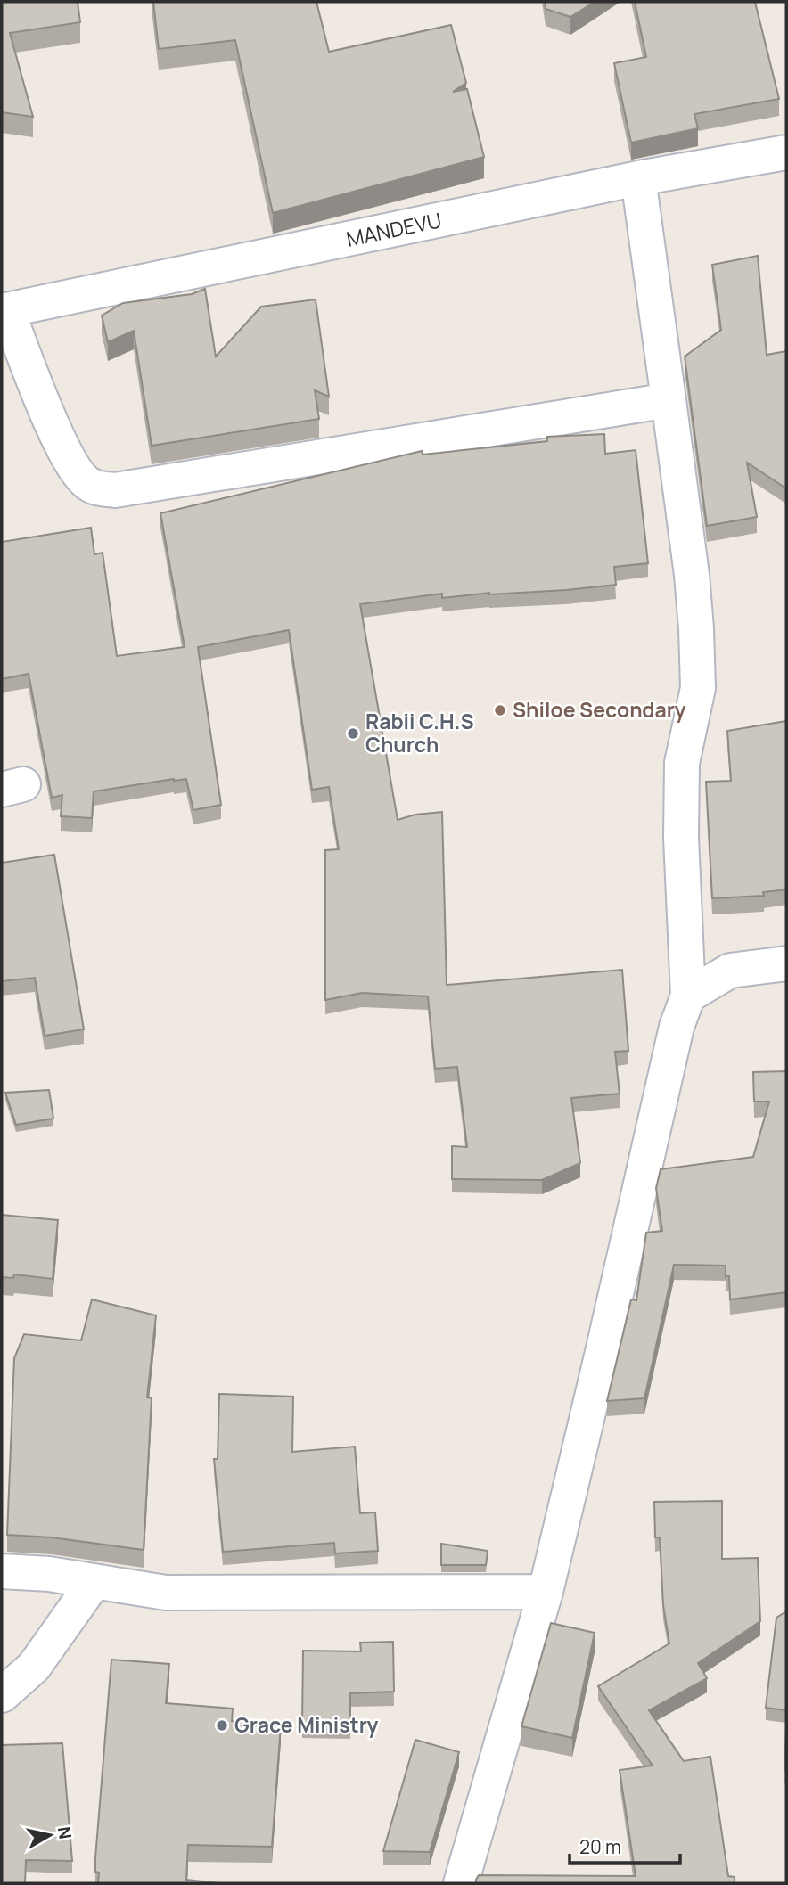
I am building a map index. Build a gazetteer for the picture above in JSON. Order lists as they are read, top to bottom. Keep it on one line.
{"streets":{"street":["MANDEVU"]},"places":["Shiloe Secondary","Rabii C.H.S Church","Grace Ministry"],"scale_bar":"20 m","north":"right"}
